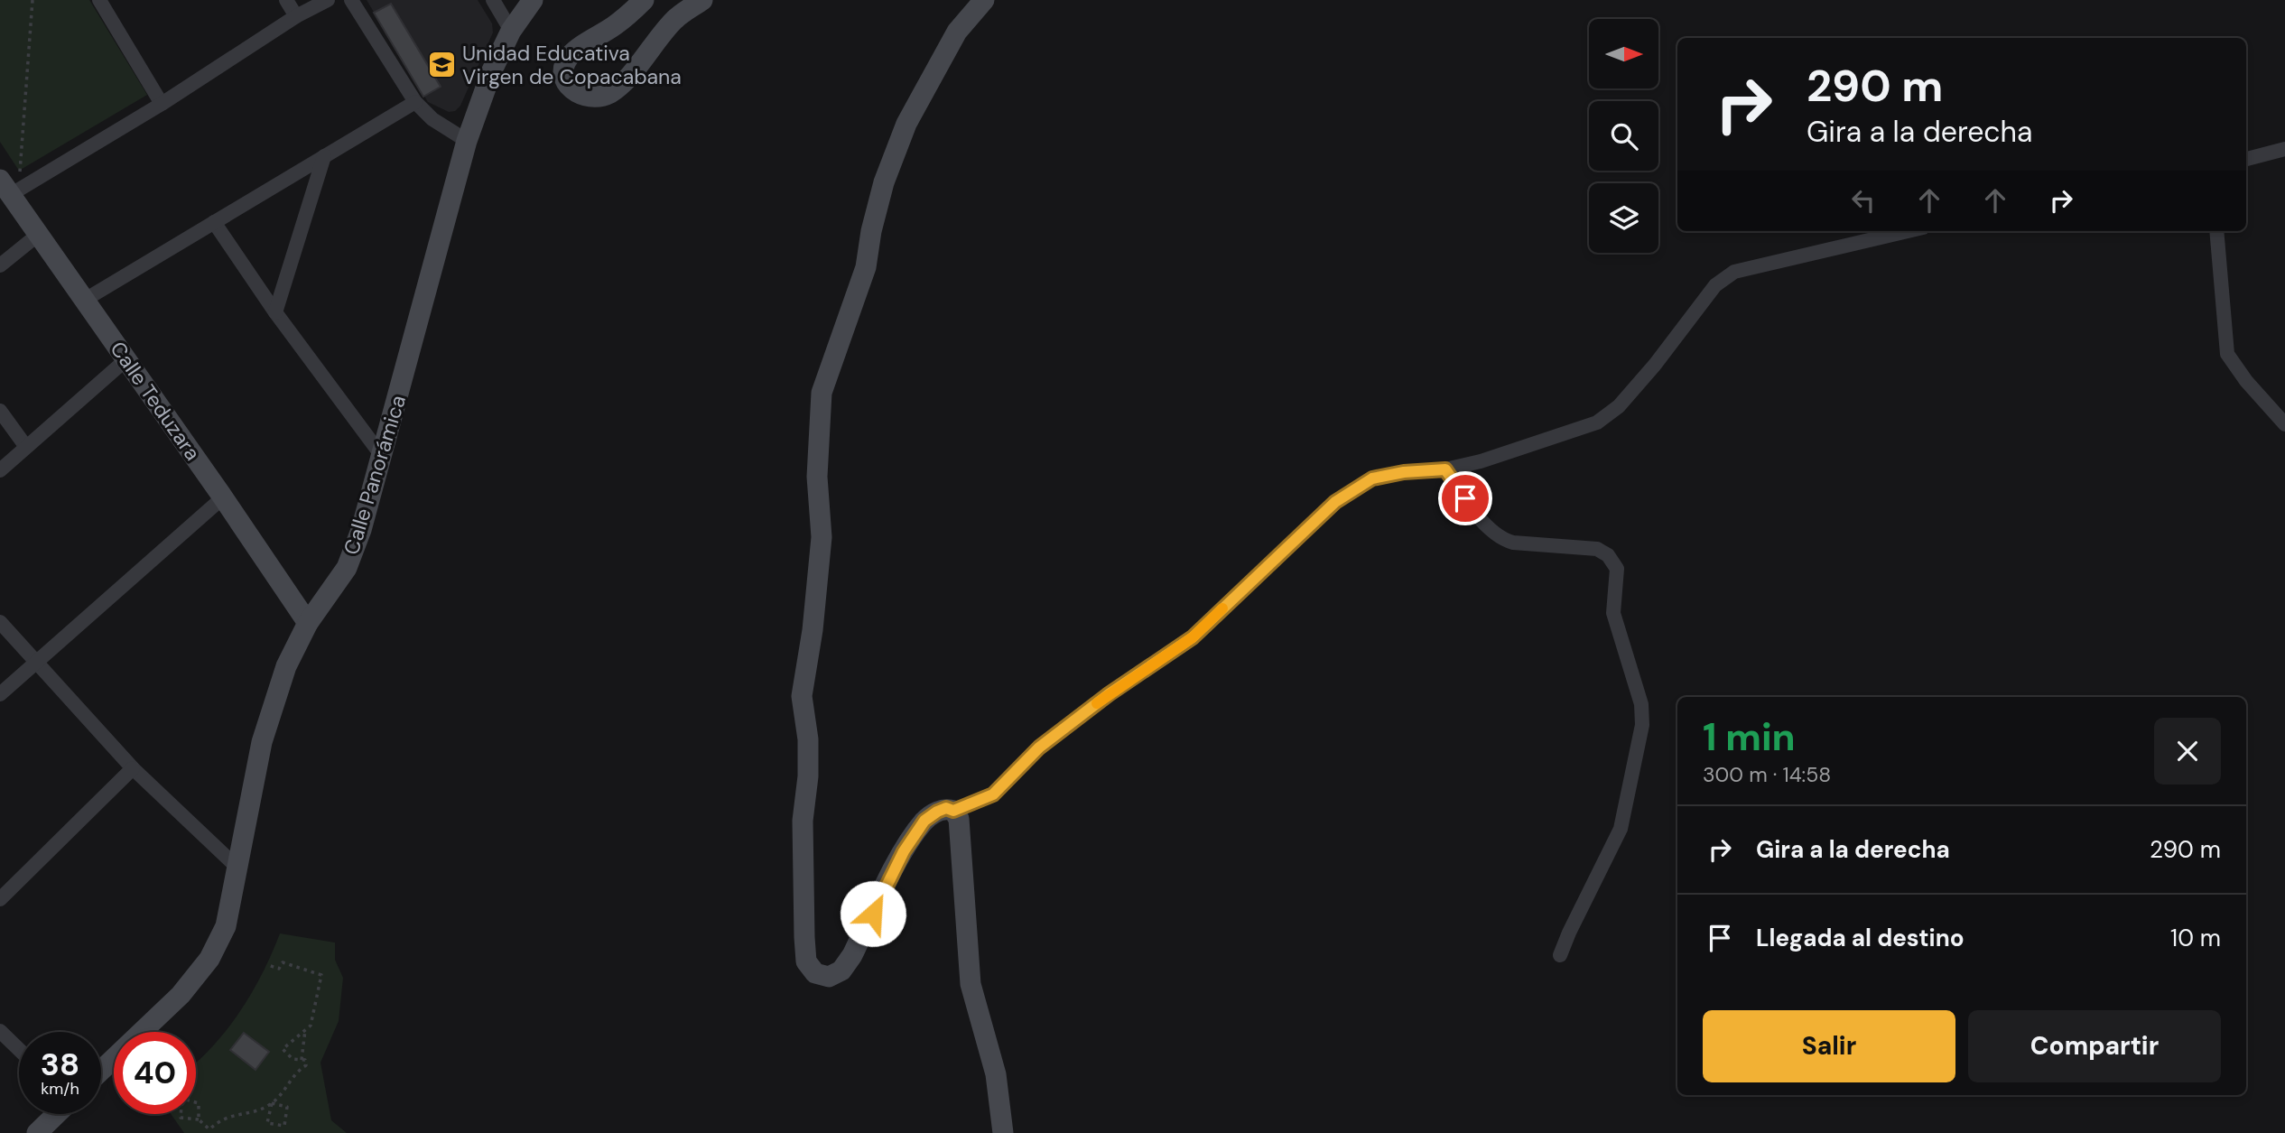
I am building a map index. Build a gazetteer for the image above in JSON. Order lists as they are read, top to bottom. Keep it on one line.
{"streets":{"street":["Calle Teduzara","Calle Panorámica"]},"crossings":[["Calle Teduzara","Calle Panorámica"]],"places":{"school or university":["Unidad Educativa Virgen de Copacabana"]},"north":"right","page":{"turn":["290 m","Gira a la derecha"],"heading":["1 min","300 m · 14:58"],"list":[{"name":"Gira a la derecha","value":"290 m"},{"name":"Llegada al destino","value":"10 m"}],"buttons":["Salir","Compartir"],"speed":"38 km/h","limit":"40"}}
